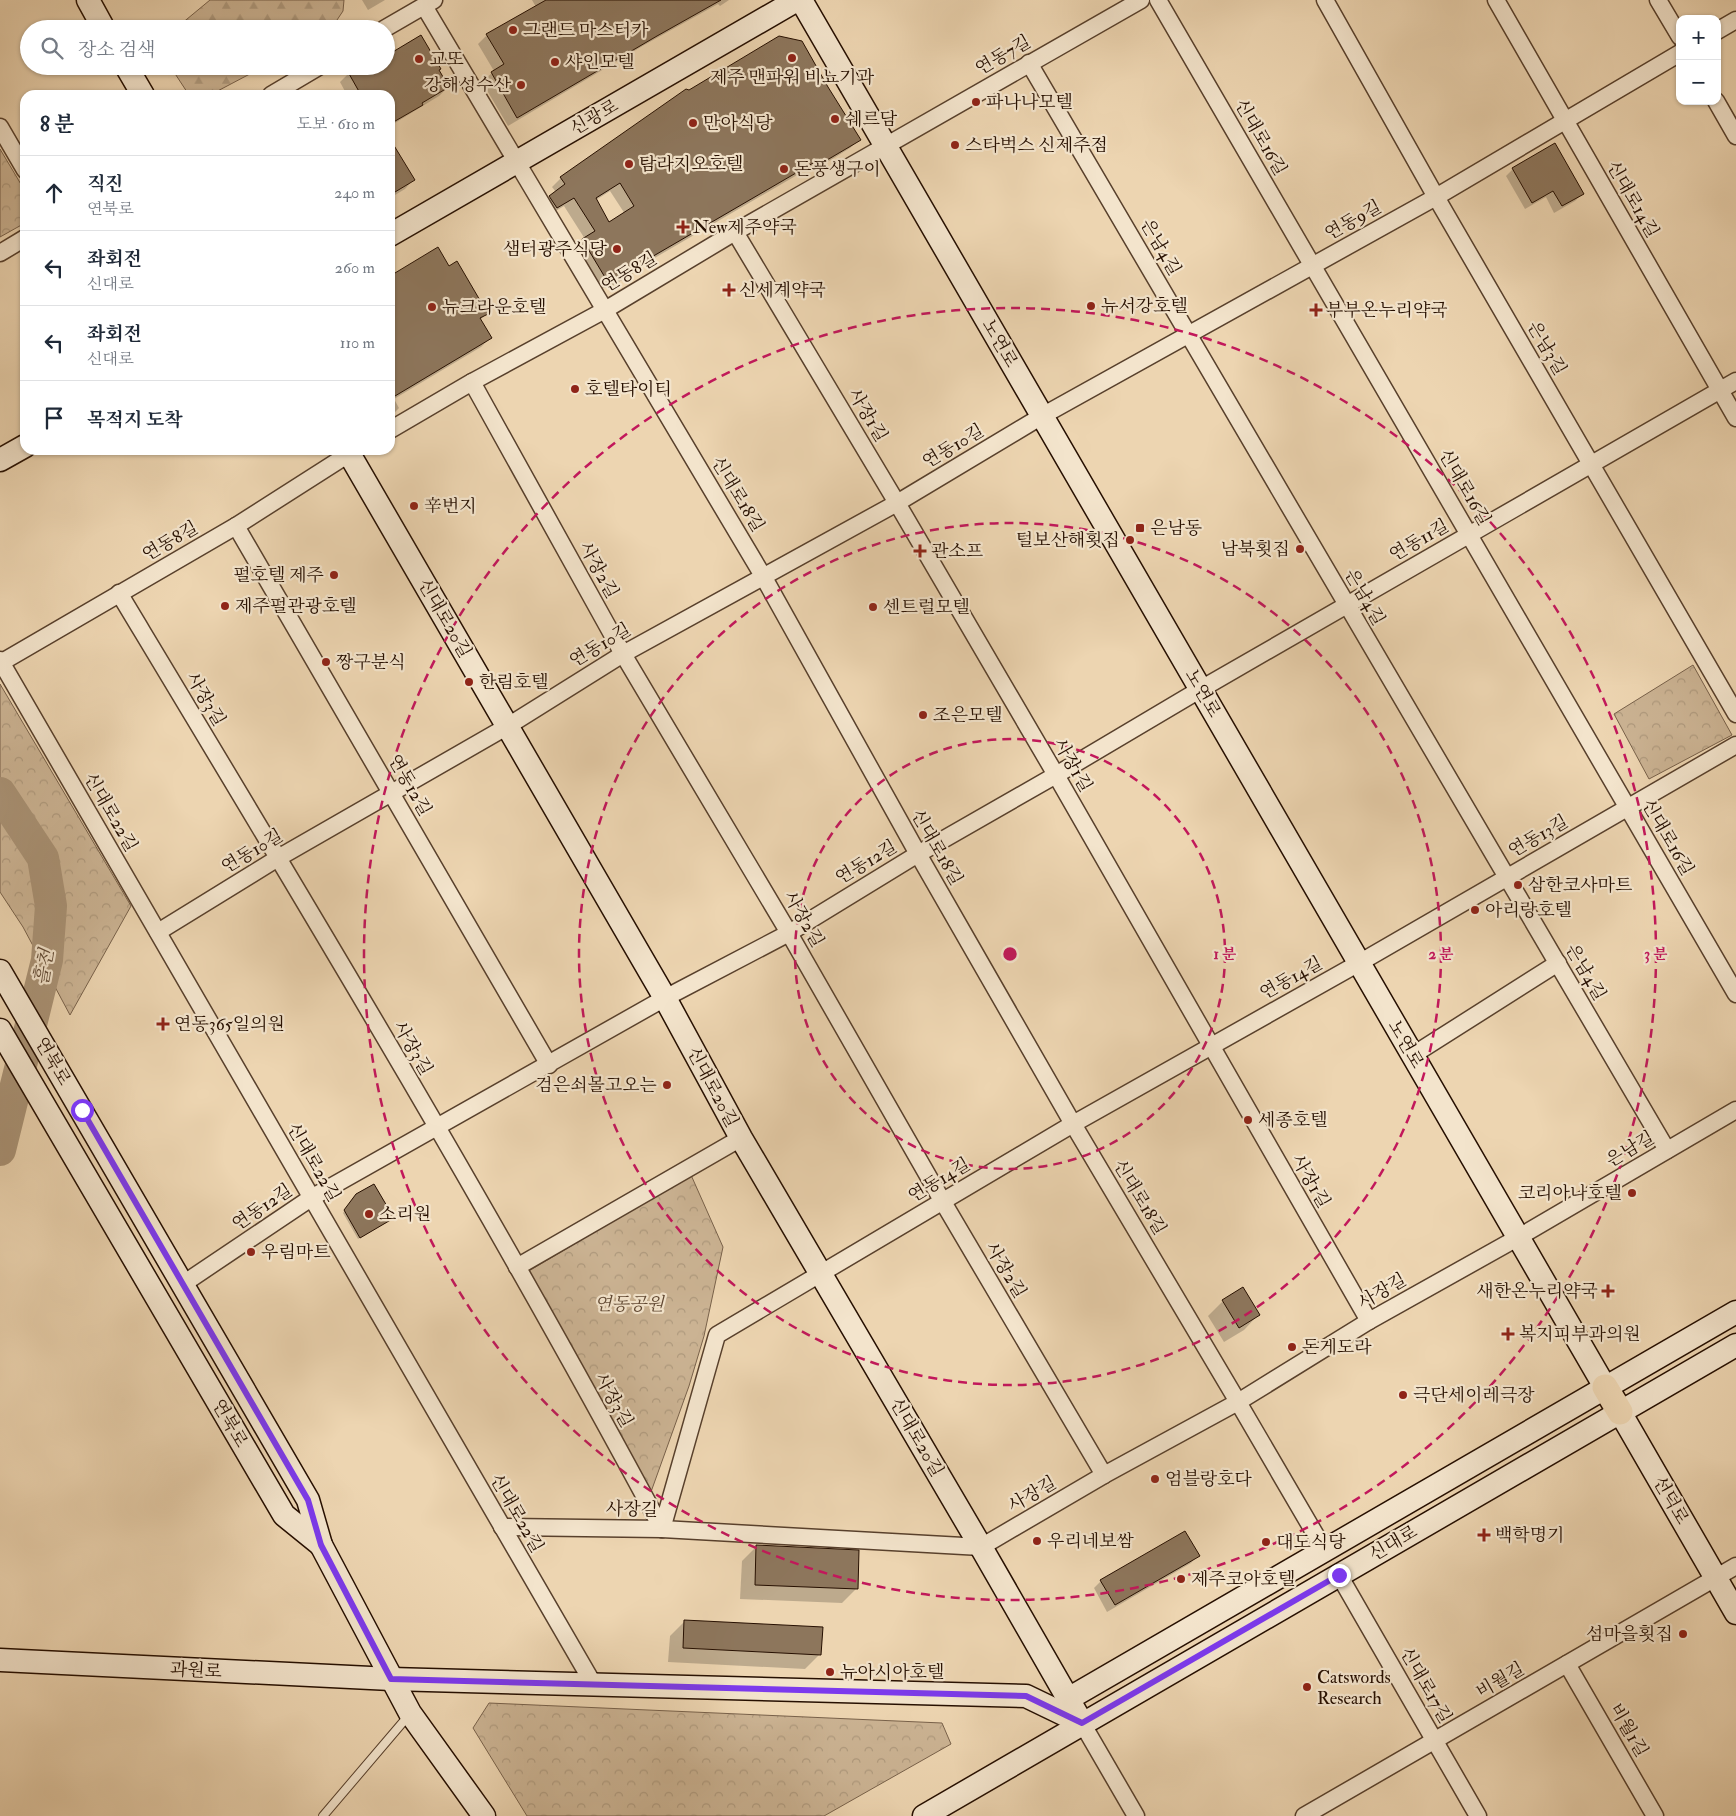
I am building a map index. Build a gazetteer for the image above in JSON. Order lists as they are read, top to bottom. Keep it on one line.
{"streets":{"main road":["신광로","노연로","신대로20길","연북로","선덕로","신대로","과원로"],"street":["연동7길","신대로16길","신대로14길","연동9길","은남4길","연동8길","은남3길","사장1길","연동10길","신대로18길","연동11길","사장2길","사장3길","연동12길","신대로22길","연동13길","연동14길","은남길","사장길","비월길","신대로17길","비월1길"]},"crossings":[["연동7길","은남4길"],["연동7길","연동8길"],["연동7길","노연로"],["신광로","신대로18길"],["신대로16길","연동9길"],["신대로16길","연동11길"],["신대로16길","연동13길"],["신대로14길","연동9길"],["신대로14길","연동11길"],["연동9길","은남4길"],["연동9길","노연로"],["연동9길","은남3길"],["연동9길","연동10길"],["은남4길","연동11길"],["은남4길","연동13길"],["은남4길","은남길"],["연동8길","노연로"],["연동8길","사장1길"],["연동8길","신대로18길"],["연동8길","사장2길"],["연동8길","사장3길"],["연동8길","연동12길"],["연동8길","신대로22길"],["노연로","연동10길"],["노연로","연동11길"],["노연로","연동12길"],["노연로","연동13길"],["노연로","연동14길"],["노연로","은남길"],["노연로","사장길"],["노연로","선덕로"],["노연로","신대로"],["은남3길","연동11길"],["사장1길","연동10길"],["사장1길","연동12길"],["사장1길","연동14길"],["사장1길","사장길"],["연동10길","신대로18길"],["연동10길","사장2길"],["연동10길","신대로20길"],["연동10길","사장3길"],["연동10길","연동12길"],["연동10길","신대로22길"],["신대로18길","연동12길"],["신대로18길","연동14길"],["신대로18길","사장길"],["신대로18길","신대로"],["연동11길","연동12길"],["사장2길","연동12길"],["사장2길","연동14길"],["사장2길","사장길"],["신대로20길","연동12길"],["신대로20길","연동14길"],["신대로20길","사장길"],["신대로20길","신대로"],["사장3길","연동12길"],["사장3길","연동14길"],["사장3길","사장길"],["연동12길","신대로22길"],["연동12길","연북로"],["신대로22길","사장길"],["연동13길","연동14길"],["연동14길","사장길"],["연북로","과원로"],["은남길","사장길"],["선덕로","신대로"],["선덕로","비월길"],["신대로","신대로17길"],["비월길","신대로17길"],["비월길","비월1길"]],"water":["흘천"],"parks":["연동공원"],"places":{"other":["그랜드 마스터카","제주 맨파워 비뇨기과","교또","샤인모텔","강해성수산","파나나모텔","쉐르담","만아식당","스타벅스 신제주점","탐라지오호텔","돈풍생구이","샘터광주식당","뉴서강호텔","뉴크라운호텔","호텔타이티","辛번지","털보산해횟집","남북횟집","펄호텔 제주","제주펄관광호텔","센트럴모텔","짱구분식","한림호텔","조은모텔","삼한코사마트","아리랑호텔","검은쇠몰고오는","세종호텔","코리아나호텔","소리원","우림마트","돈게도라","극단세이레극장","엄블랑호다","우리네보쌈","대도식당","제주코아호텔","섬마을횟집","뉴아시아호텔","Catswords Research"],"health":["New제주약국","신세계약국","부부온누리약국","관소프","연동365일의원","새한온누리약국","복지피부과의원","백학명기"],"transit":["은남동"]},"page":{"map_buttons":["+","−"],"search":"장소 검색","heading":["8 분","도보 · 610 m"],"list":[["직진","연북로","240 m"],["좌회전","신대로","260 m"],["좌회전","신대로","110 m"],"목적지 도착"]},"rings":["1 분","2 분","3 분"]}
